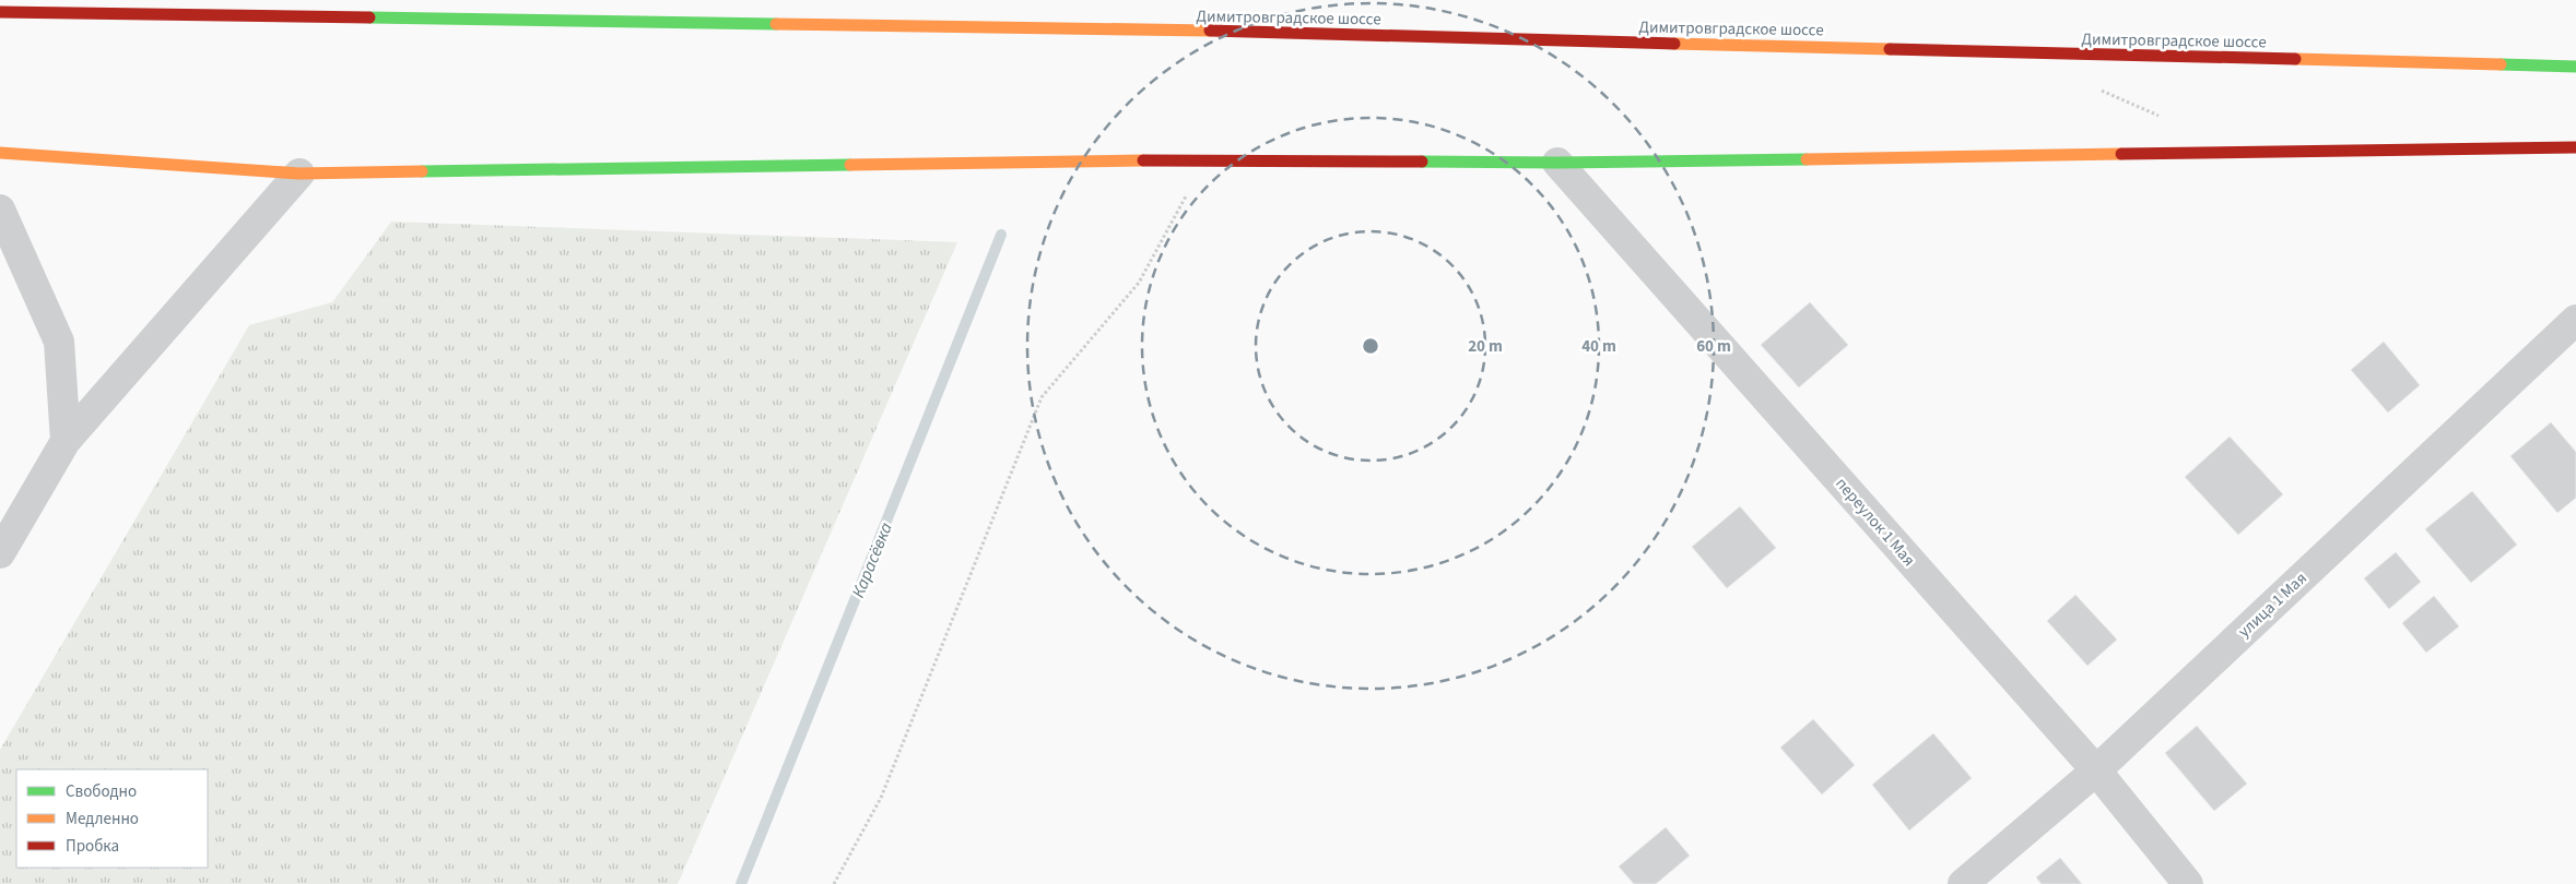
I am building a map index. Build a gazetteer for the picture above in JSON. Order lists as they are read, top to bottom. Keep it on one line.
{"streets":{"street":["Димитровградское шоссе","переулок 1 Мая","улица 1 Мая"]},"crossings":[["переулок 1 Мая","улица 1 Мая"]],"water":["Карасёвка"],"legend":["Свободно","Медленно","Пробка"],"rings":["20 m","40 m","60 m"]}
